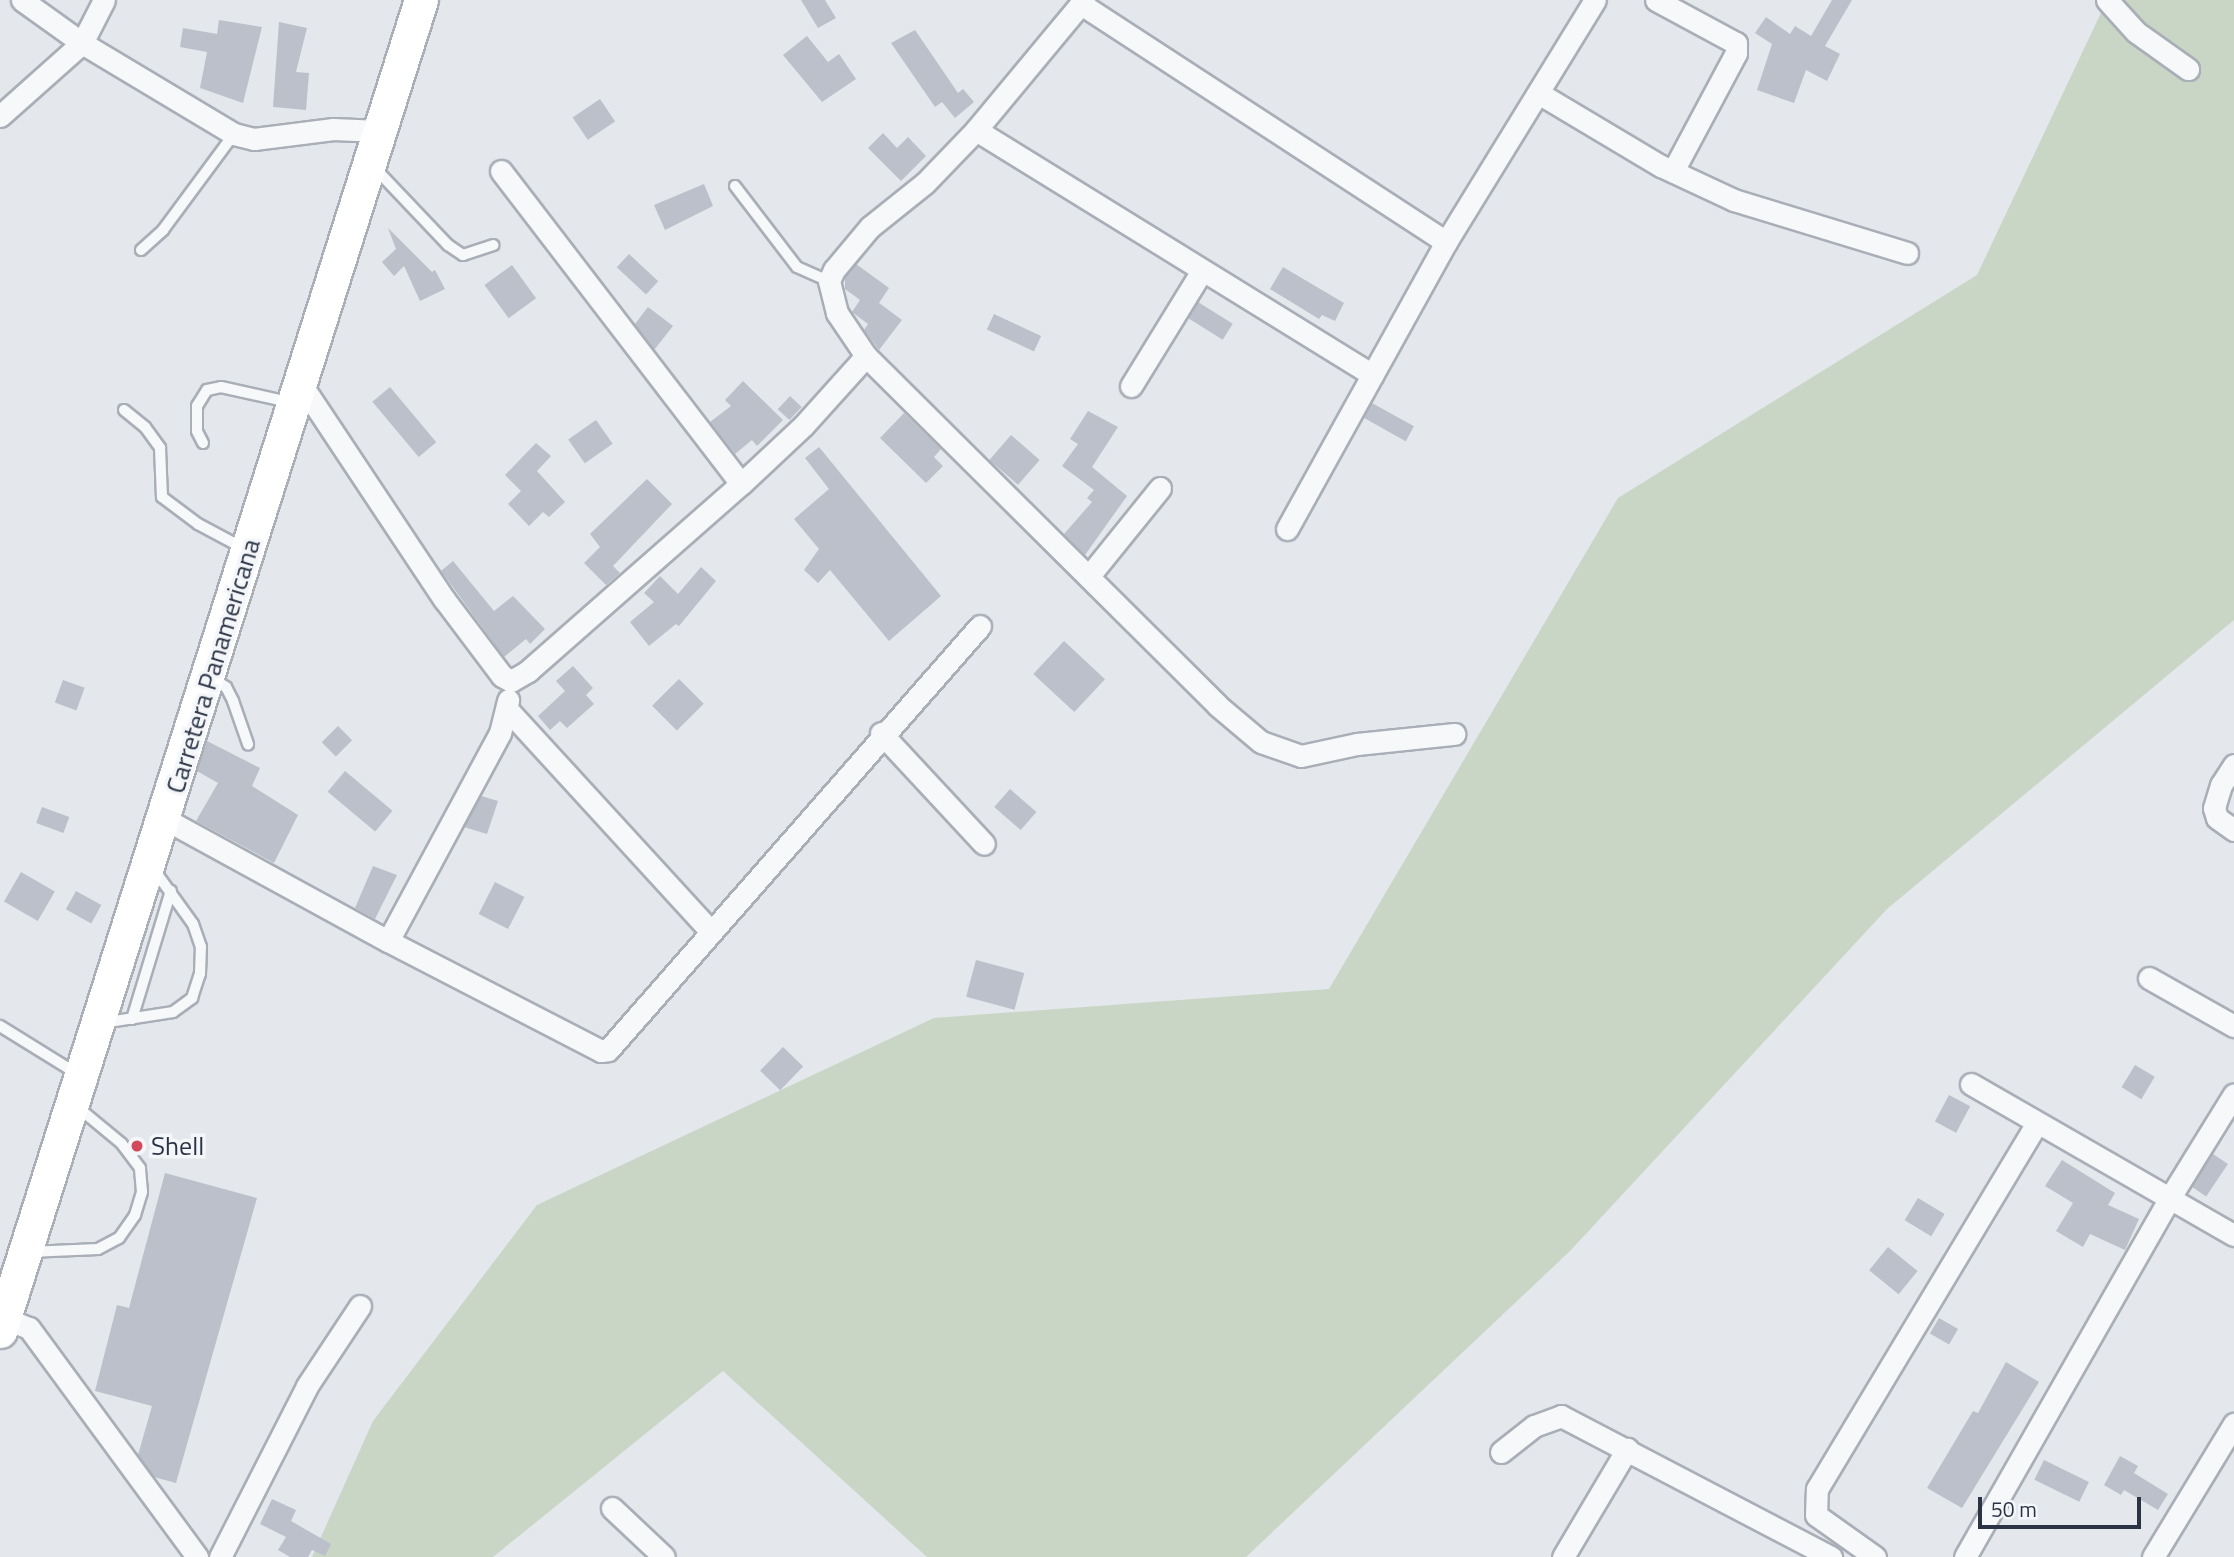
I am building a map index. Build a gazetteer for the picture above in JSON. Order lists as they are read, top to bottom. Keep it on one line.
{"streets":{"highway":["Carretera Panamericana"]},"places":["Shell"],"scale_bar":"50 m"}
